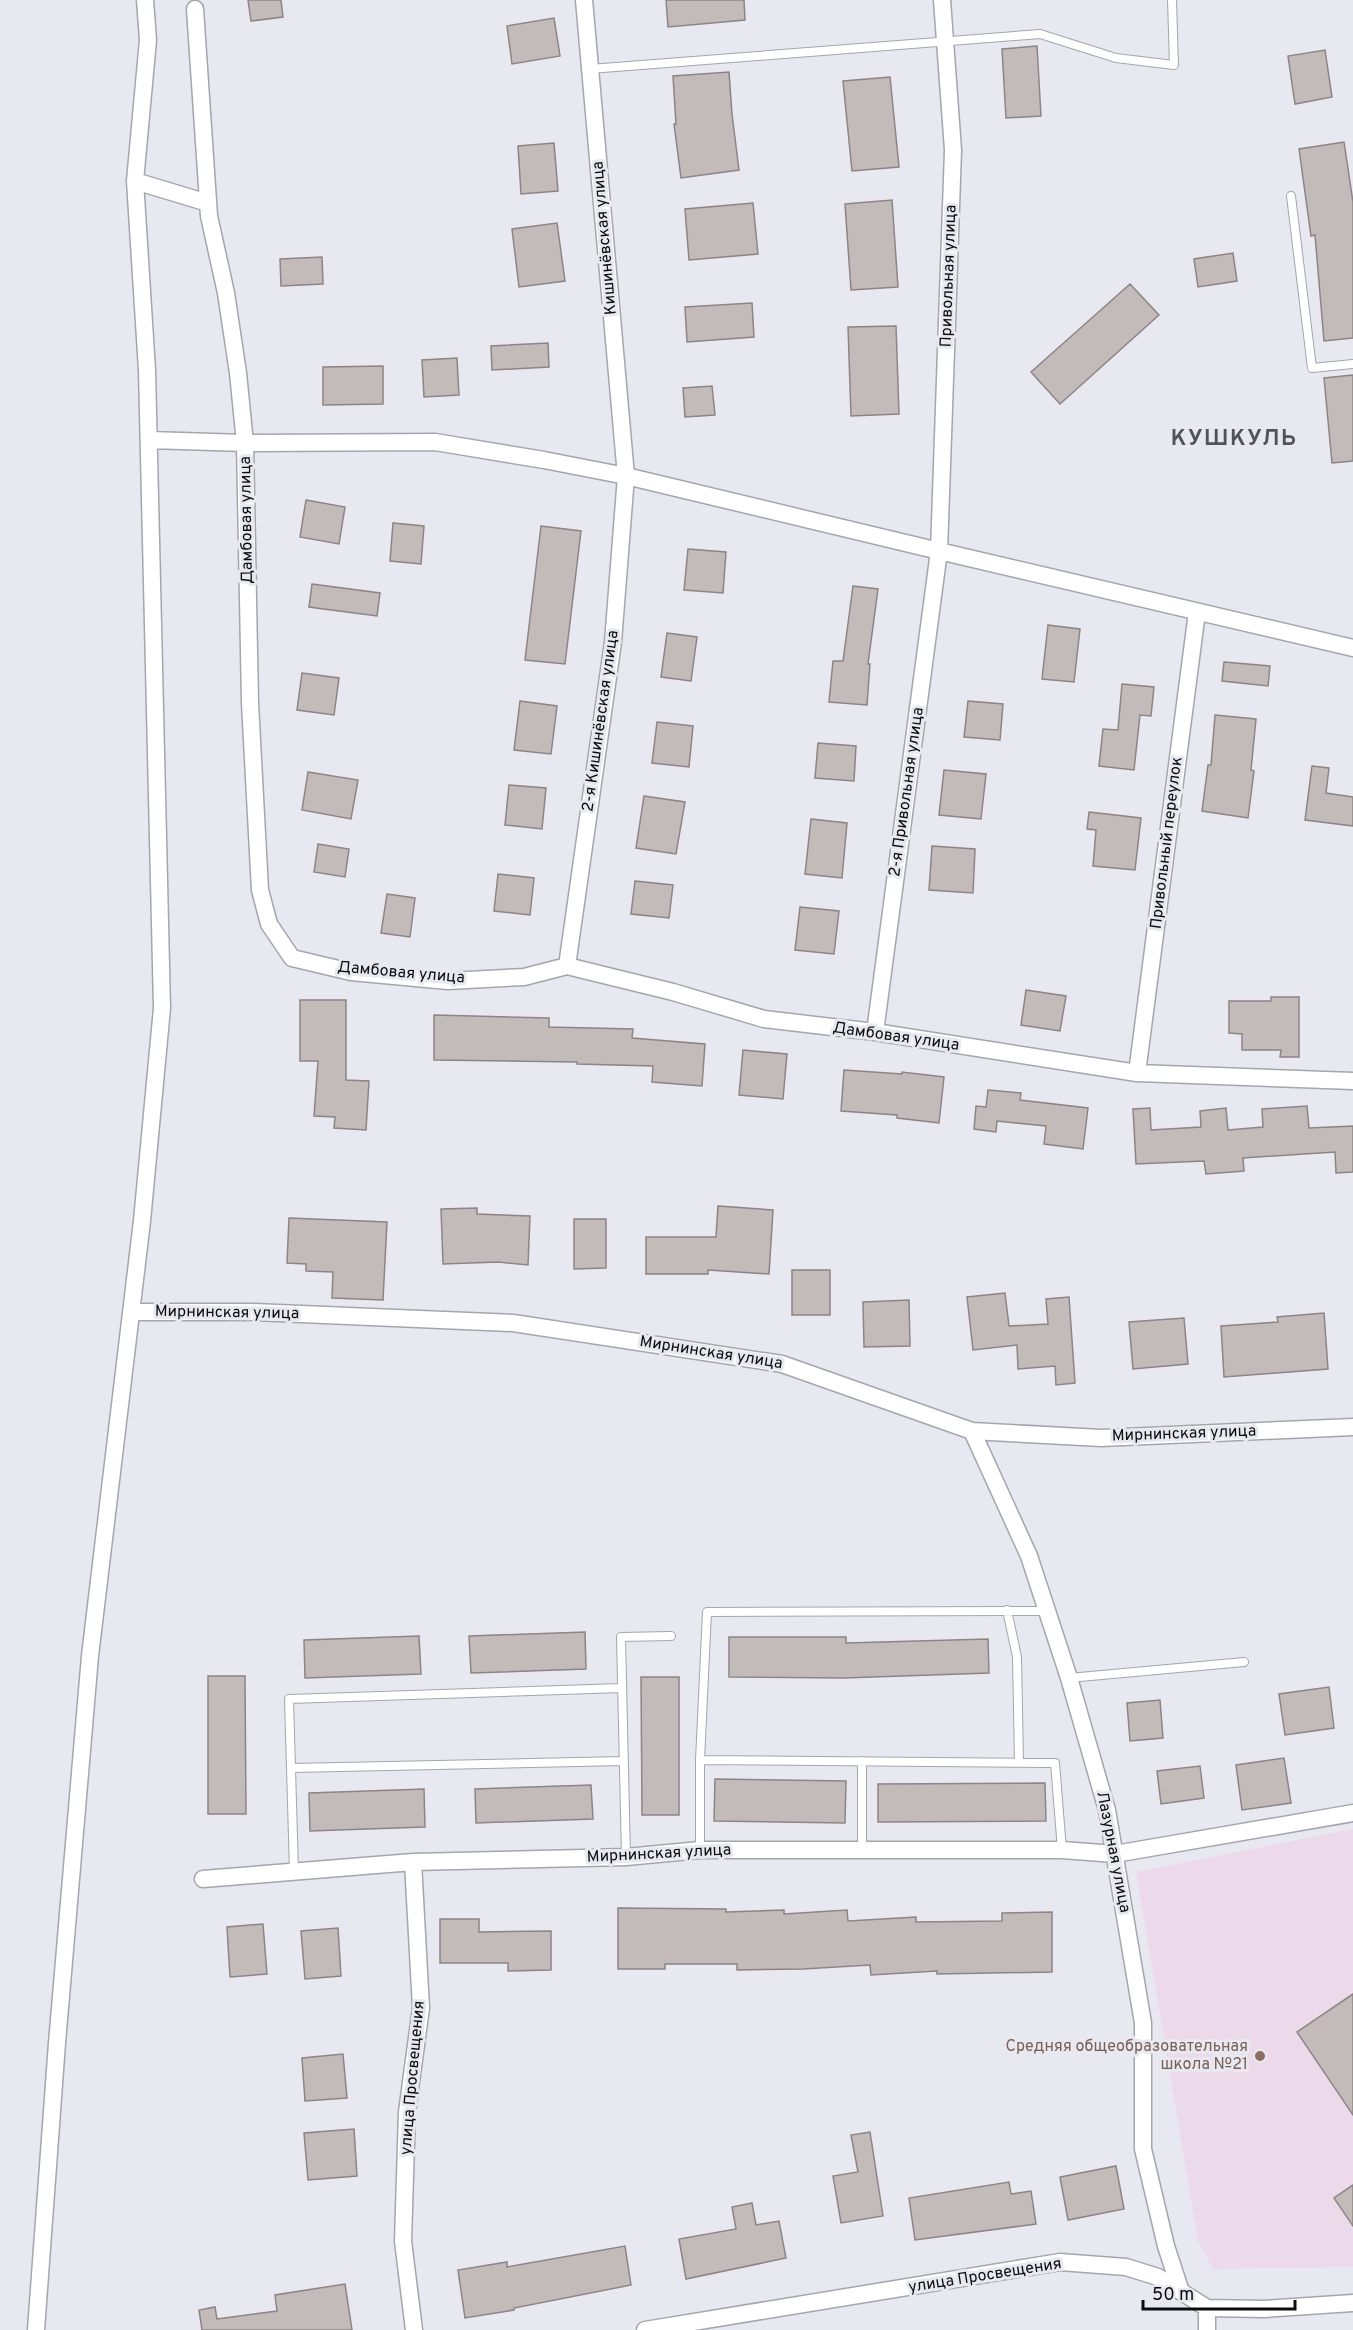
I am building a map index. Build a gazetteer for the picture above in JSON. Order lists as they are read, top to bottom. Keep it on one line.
{"streets":{"street":["Кишинёвская улица","Привольная улица","Дамбовая улица","2-я Кишинёвская улица","2-я Привольная улица","Привольный переулок","Мирнинская улица","Лазурная улица","улица Просвещения"]},"crossings":[["Кишинёвская улица","2-я Кишинёвская улица"],["Привольная улица","2-я Привольная улица"],["Дамбовая улица","2-я Кишинёвская улица"],["Дамбовая улица","2-я Привольная улица"],["Дамбовая улица","Привольный переулок"],["Мирнинская улица","Лазурная улица"],["Мирнинская улица","улица Просвещения"],["Лазурная улица","улица Просвещения"]],"districts":["КУШКУЛЬ"],"places":["Средняя общеобразовательная школа №21"],"scale_bar":"50 m"}
